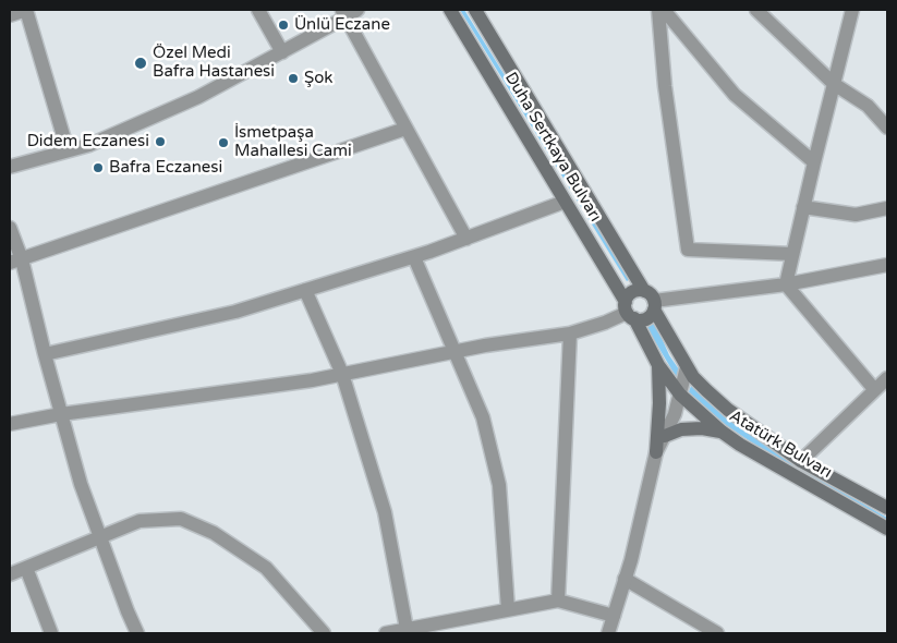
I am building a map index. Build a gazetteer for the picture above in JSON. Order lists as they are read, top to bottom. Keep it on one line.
{"streets":{"main road":["Duha Sertkaya Bulvarı","Atatürk Bulvarı"]},"crossings":[["Duha Sertkaya Bulvarı","Atatürk Bulvarı"]],"places":["Ünlü Eczane","Özel Medi Bafra Hastanesi","Şok","Didem Eczanesi","İsmetpaşa Mahallesi Cami","Bafra Eczanesi"]}
